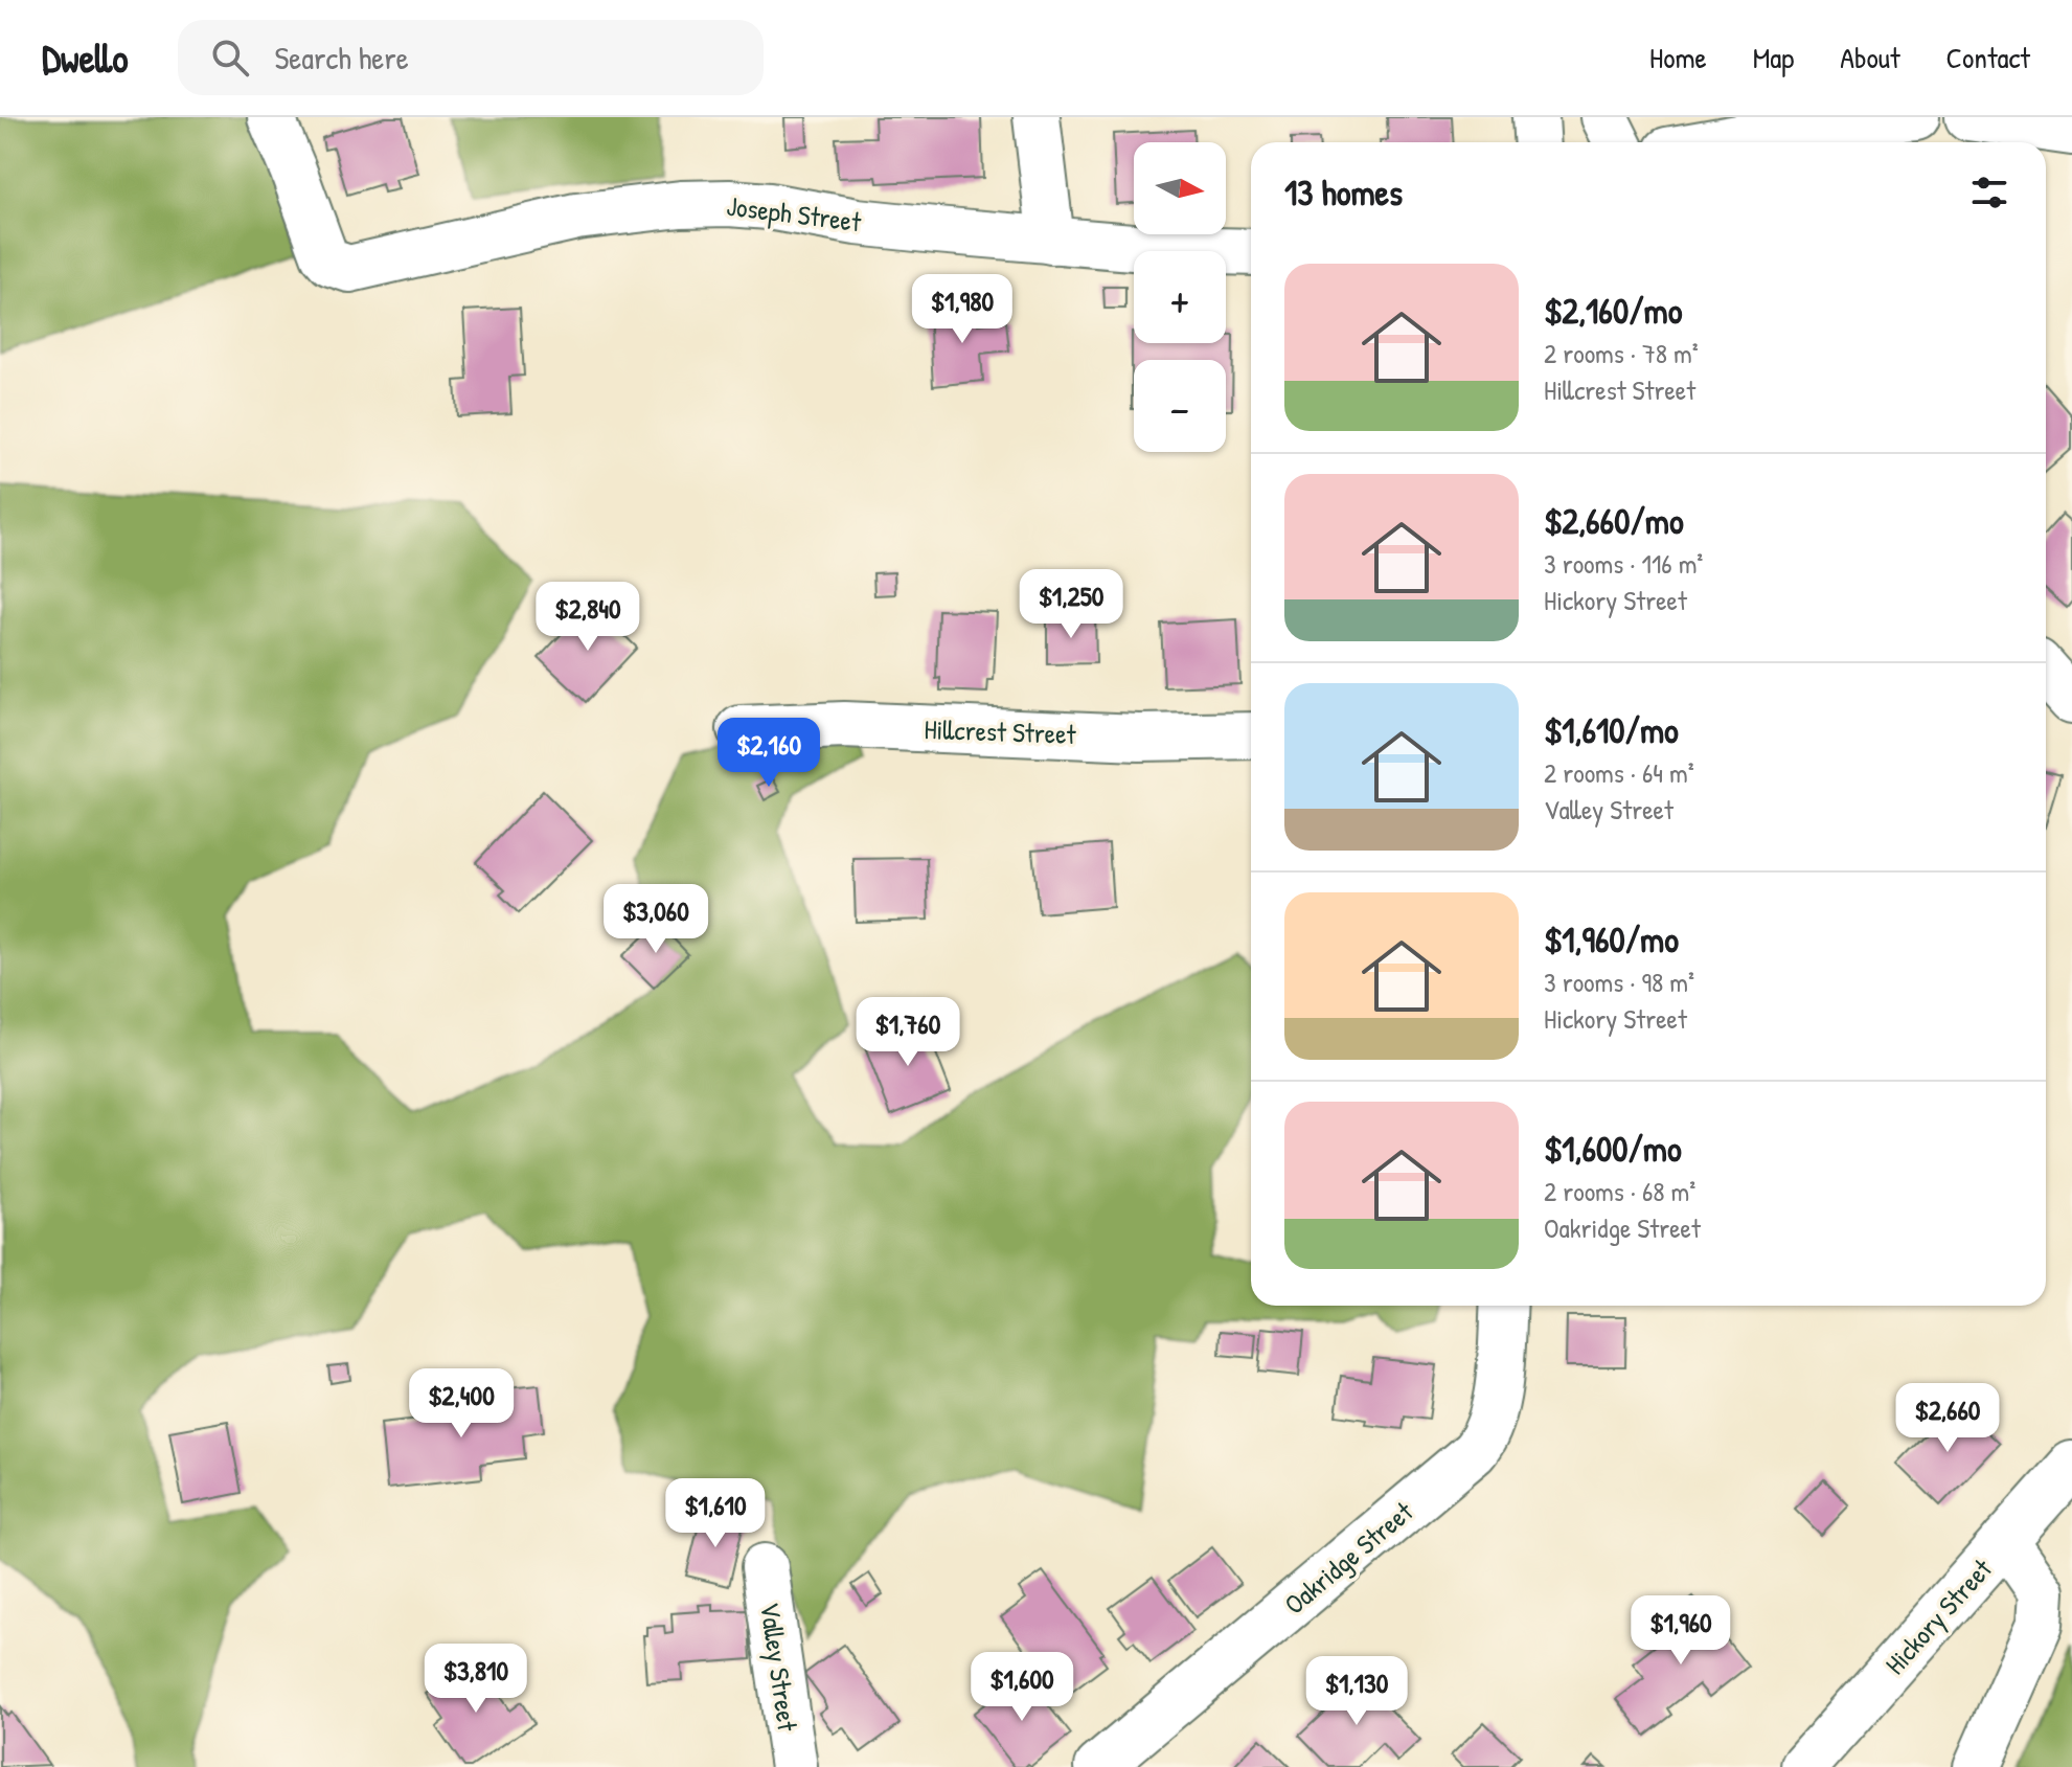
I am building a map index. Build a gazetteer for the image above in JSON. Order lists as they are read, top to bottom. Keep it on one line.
{"streets":{"street":["Joseph Street","Hillcrest Street","Oakridge Street","Hickory Street","Valley Street"]},"north":"right","page":{"header":"Dwello","search":"Search here","nav":["Home","Map","About","Contact"],"map_buttons":["+","−"],"heading":"13 homes","list":[{"name":"$2,160/mo","note":"2 rooms · 78 m² · Hillcrest Street"},{"name":"$2,660/mo","note":"3 rooms · 116 m² · Hickory Street"},{"name":"$1,610/mo","note":"2 rooms · 64 m² · Valley Street"},{"name":"$1,960/mo","note":"3 rooms · 98 m² · Hickory Street"},{"name":"$1,600/mo","note":"2 rooms · 68 m² · Oakridge Street"}],"price":["$1,980","$1,250","$2,840","$2,160","$3,060","$1,760","$2,400","$2,660","$1,610","$1,960","$3,810","$1,600","$1,130"]}}
